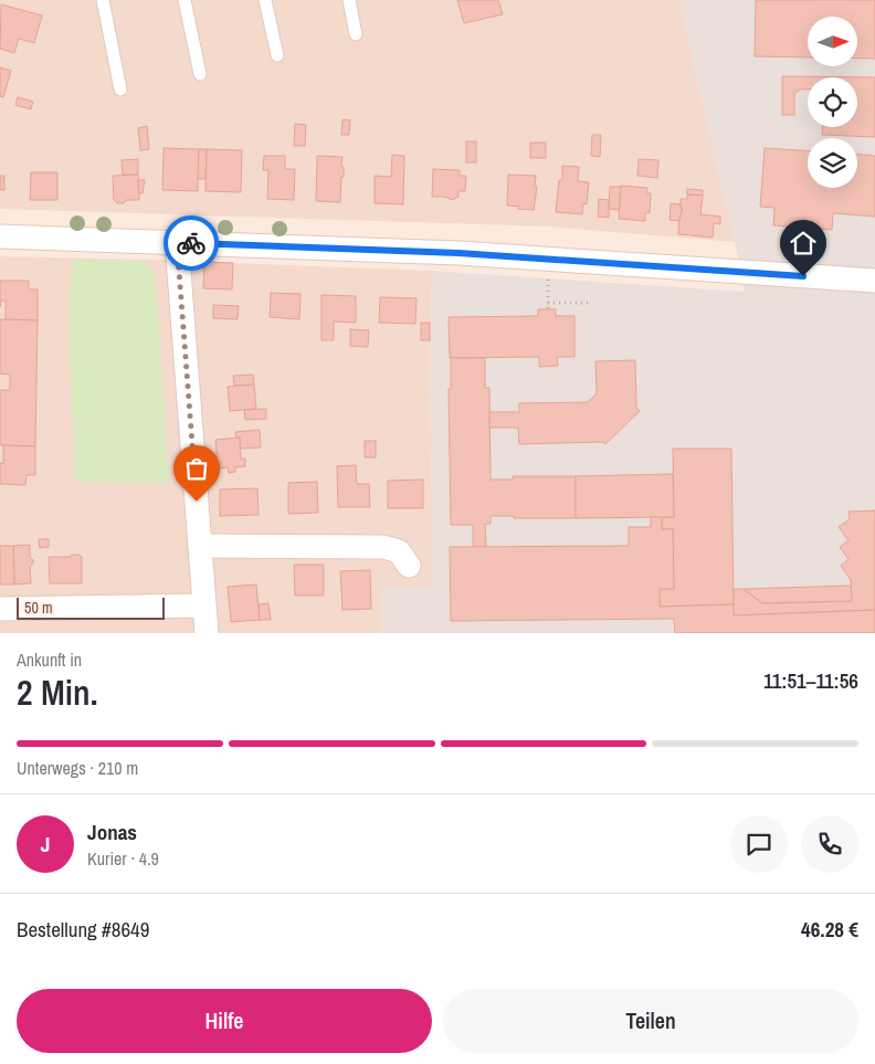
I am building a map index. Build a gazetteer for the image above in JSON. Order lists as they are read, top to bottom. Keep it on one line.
{"scale_bar":"50 m","north":"right","page":{"scale":"50 m","heading":["2 Min.","Ankunft in","11:51–11:56"],"panel":["Jonas","Kurier · 4.9","Bestellung #8649","46.28 €"],"bar":"Unterwegs · 210 m","round":"J","buttons":["Hilfe","Teilen"]}}
